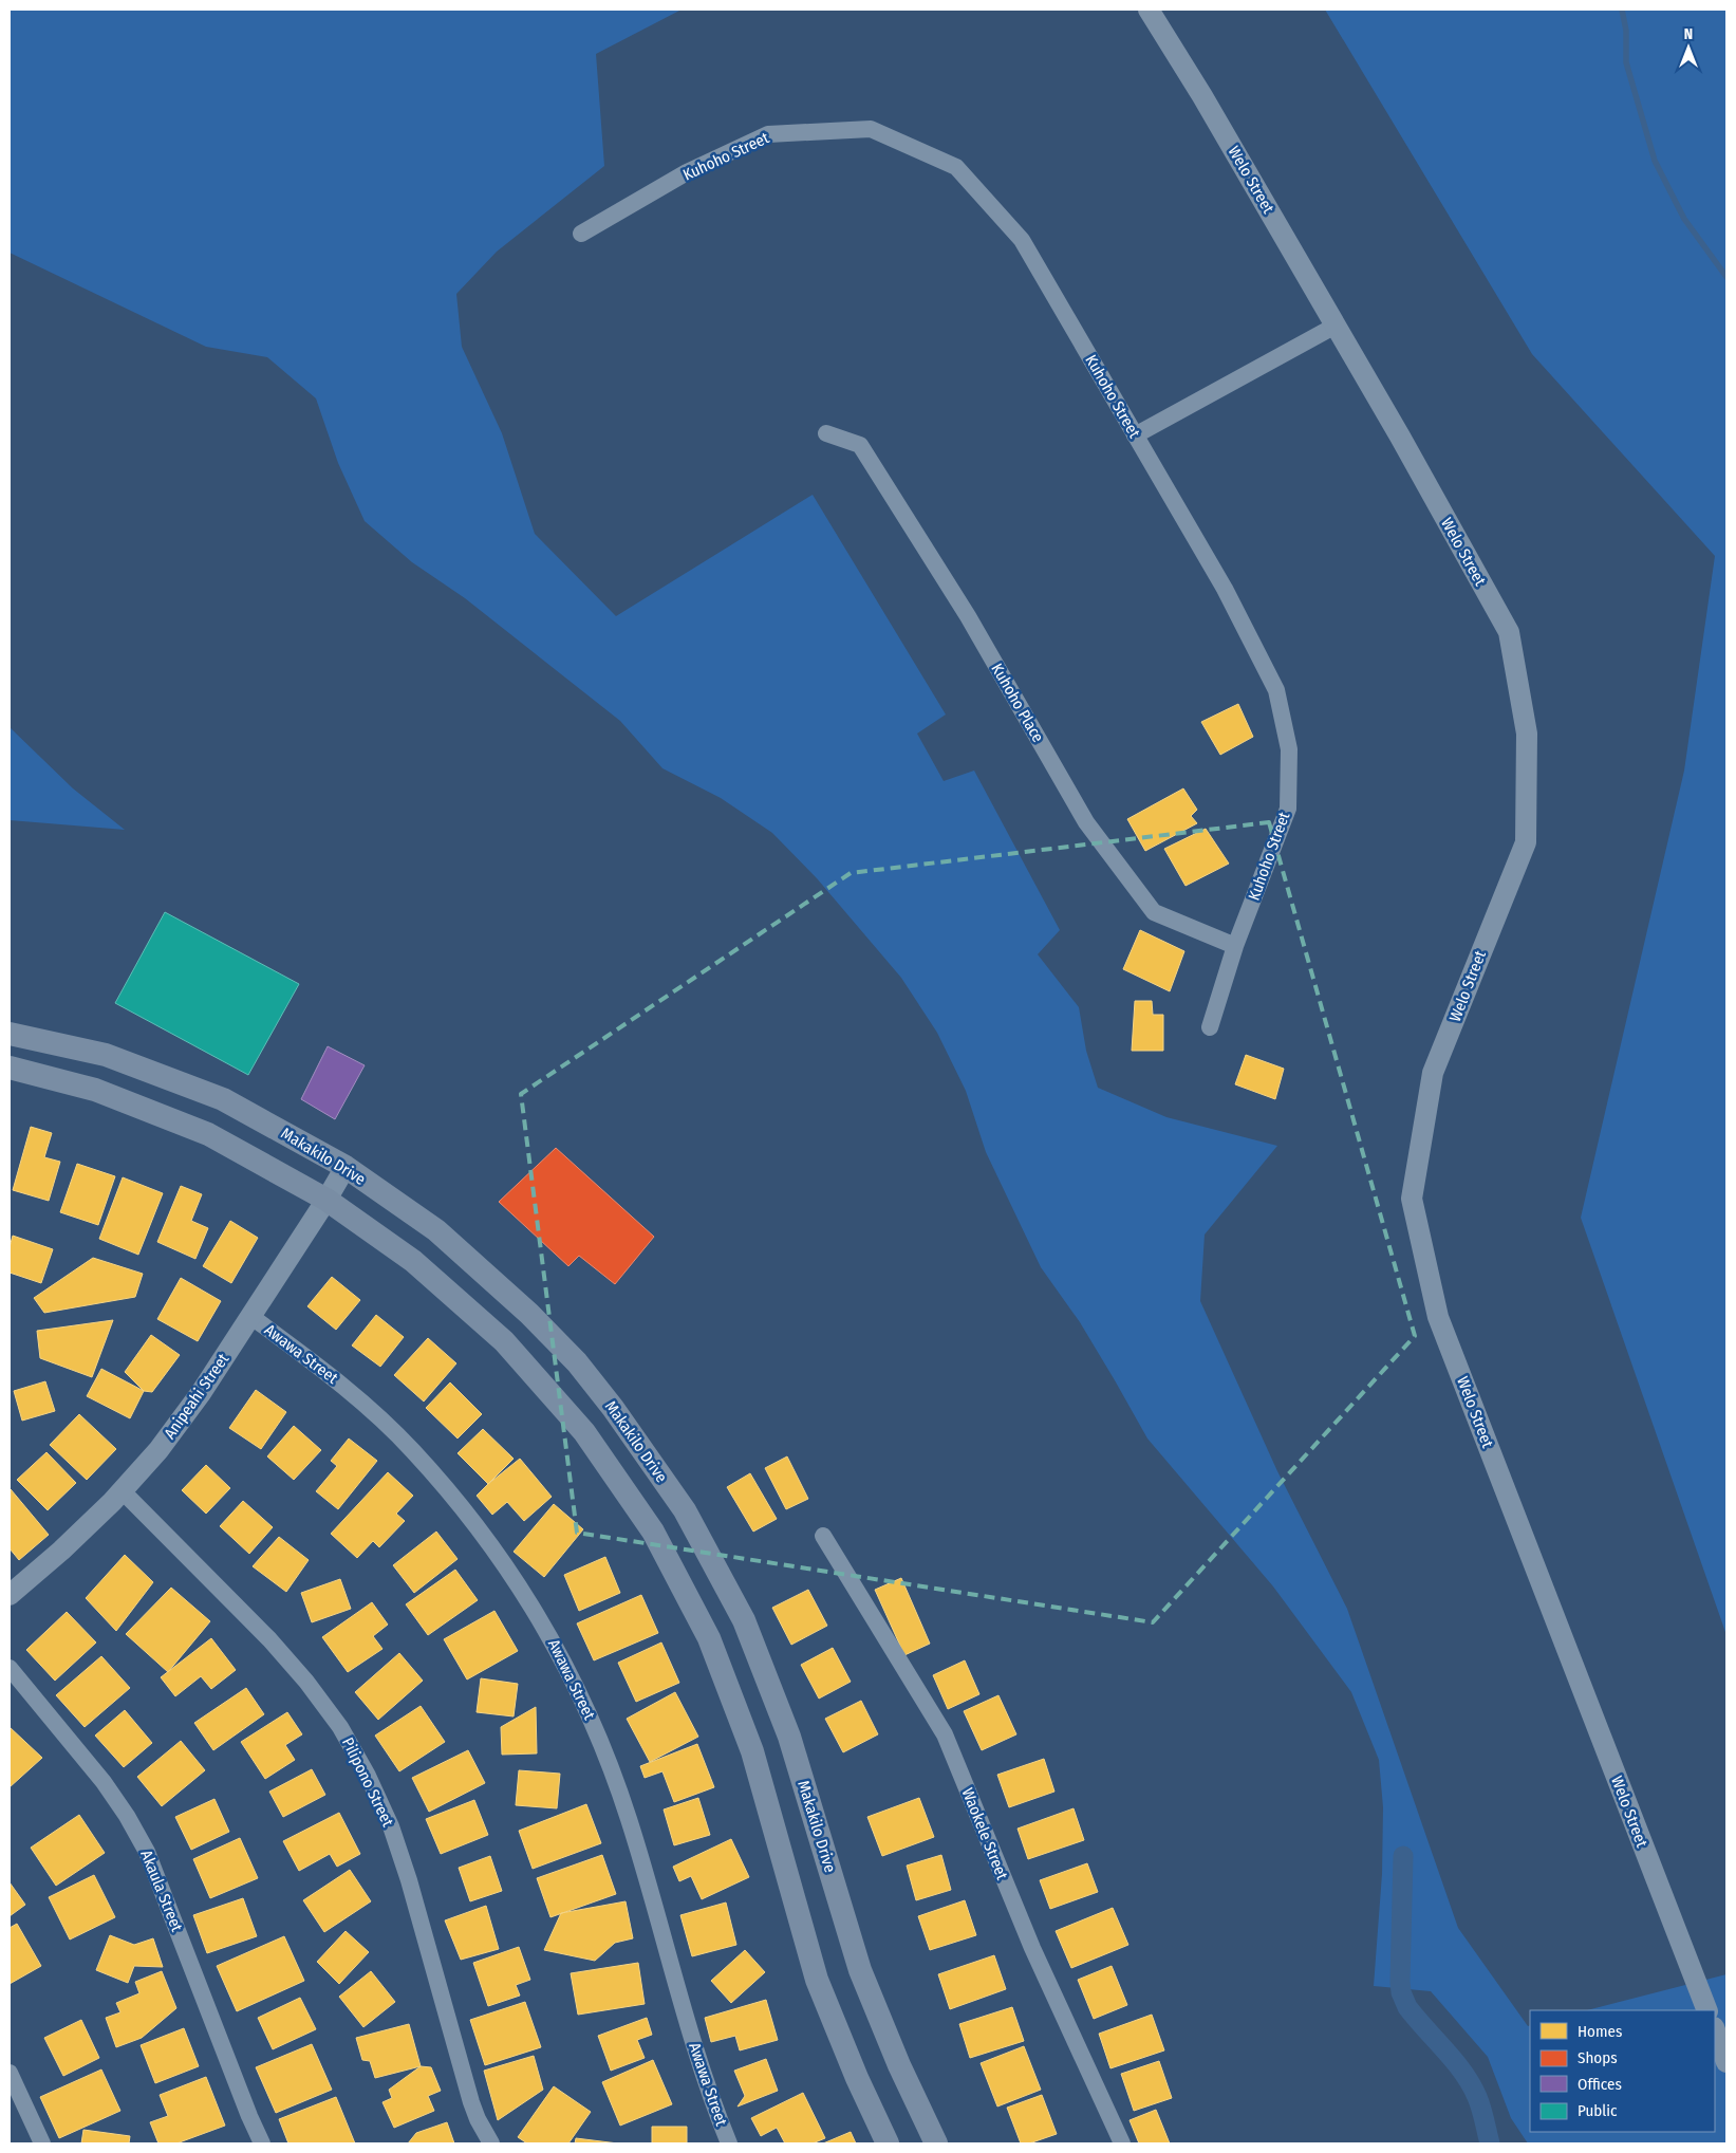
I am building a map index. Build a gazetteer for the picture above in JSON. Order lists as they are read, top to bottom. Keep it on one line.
{"streets":{"main road":["Makakilo Drive"],"street":["Kuhoho Street","Welo Street","Kuhoho Place","Awawa Street","Anipeahi Street","Pilipono Street","Waokele Street","Akaula Street"]},"crossings":[["Kuhoho Street","Kuhoho Place"],["Makakilo Drive","Anipeahi Street"],["Awawa Street","Anipeahi Street"],["Anipeahi Street","Pilipono Street"]],"legend":["Homes","Shops","Offices","Public"],"north":"top"}
